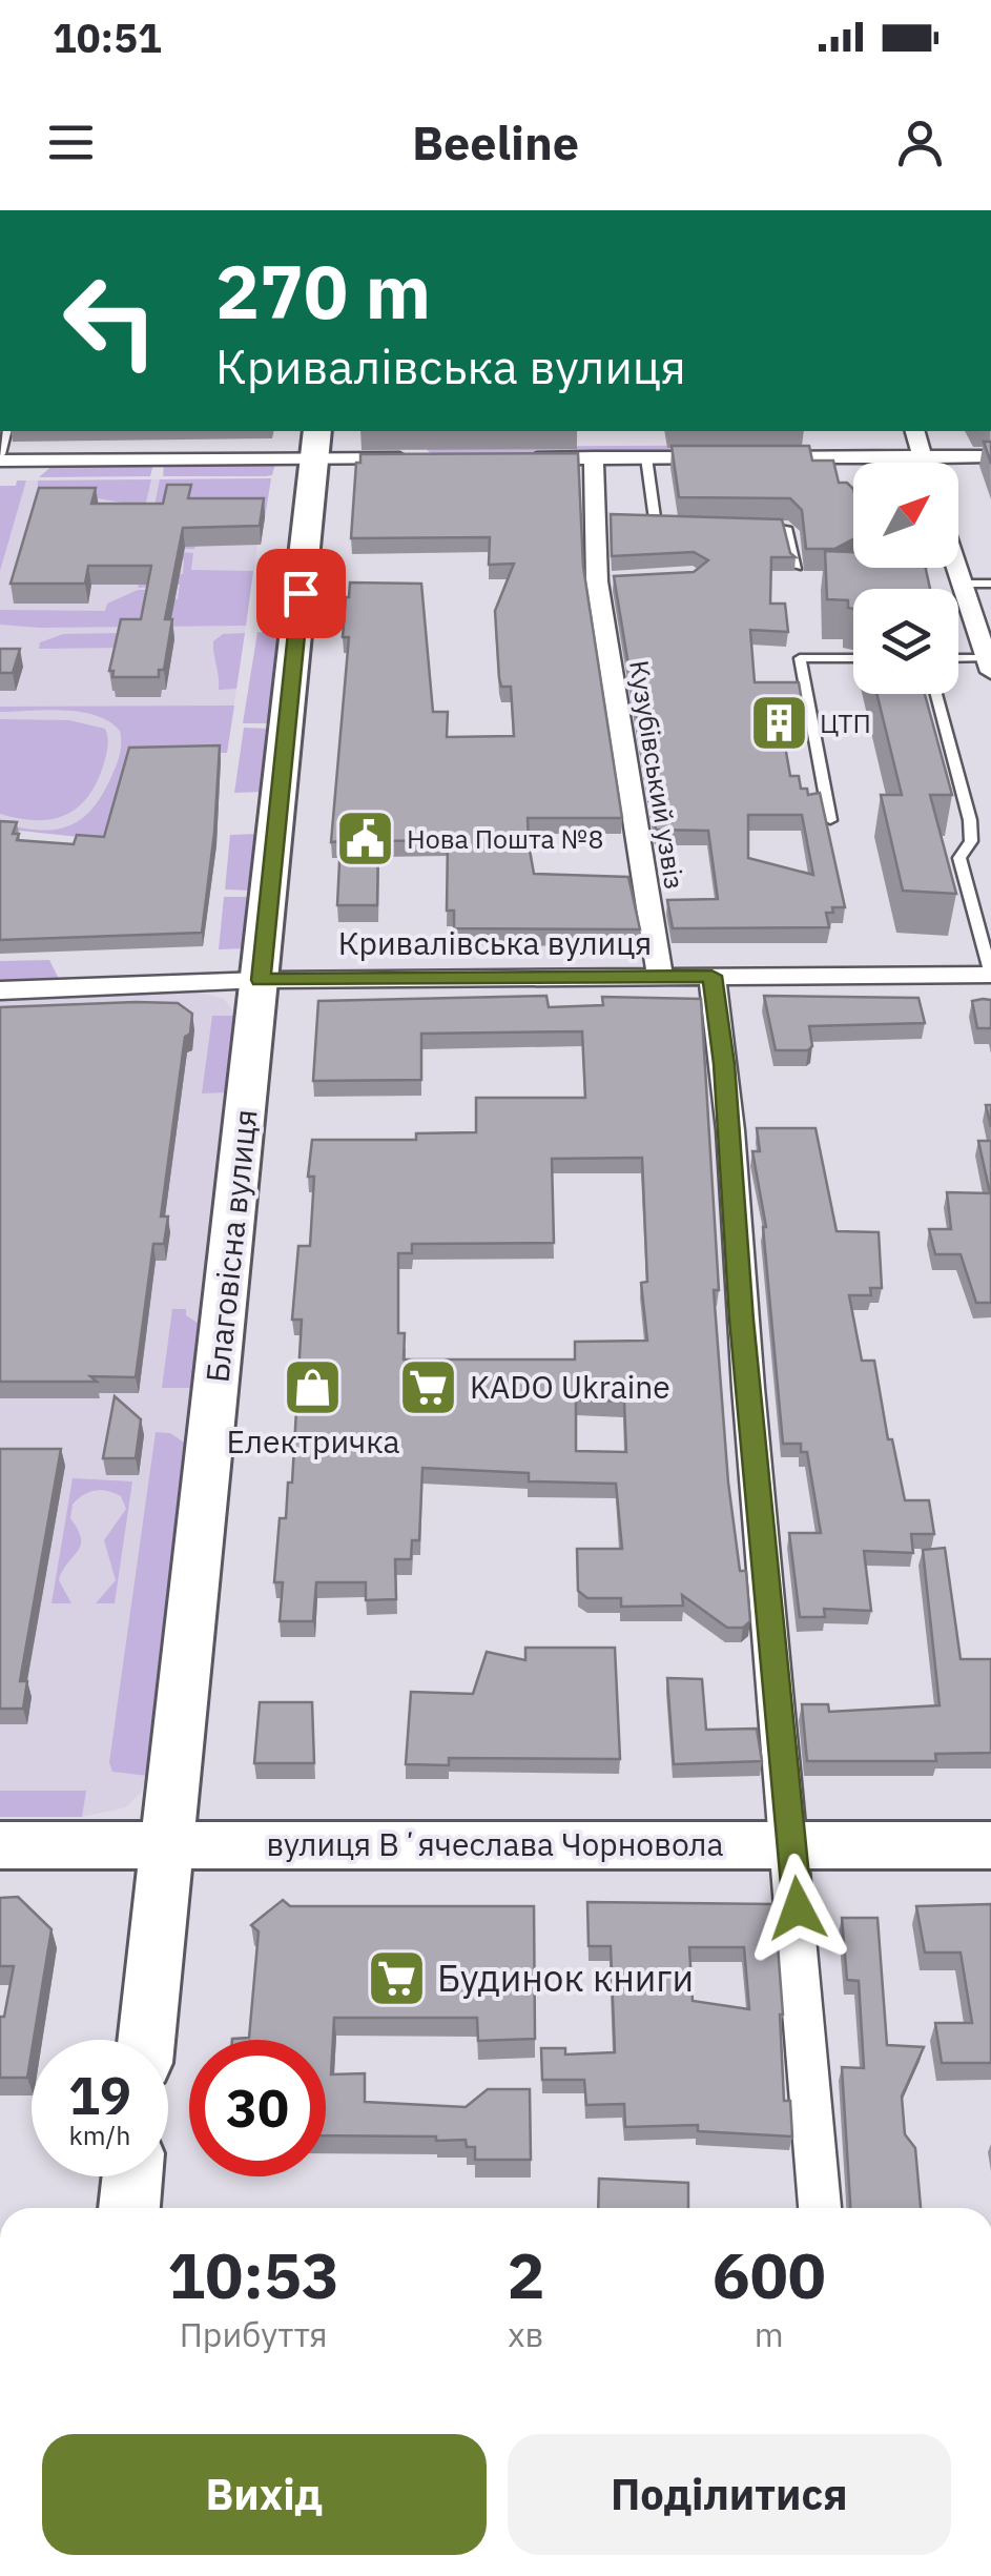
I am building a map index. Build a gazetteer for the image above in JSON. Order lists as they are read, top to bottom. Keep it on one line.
{"streets":{"main road":["Благовісна вулиця","вулиця Вʼячеслава Чорновола"],"street":["Кузубівський узвіз","Кривалівська вулиця"]},"crossings":[["Кузубівський узвіз","Кривалівська вулиця"],["Кривалівська вулиця","Благовісна вулиця"],["Благовісна вулиця","вулиця Вʼячеслава Чорновола"]],"places":{"building":["ЦТП"],"public building":["Нова Пошта №8"],"shop":["Електричка"],"supermarket":["KADO Ukraine","Будинок книги"]},"north":"top right","page":{"status":"10:51","header":"Beeline","turn":["270 m","Кривалівська вулиця"],"speed":"19 km/h","limit":"30","eta":["10:53","Прибуття","2","хв","600","m"],"buttons":["Вихід","Поділитися"]}}
